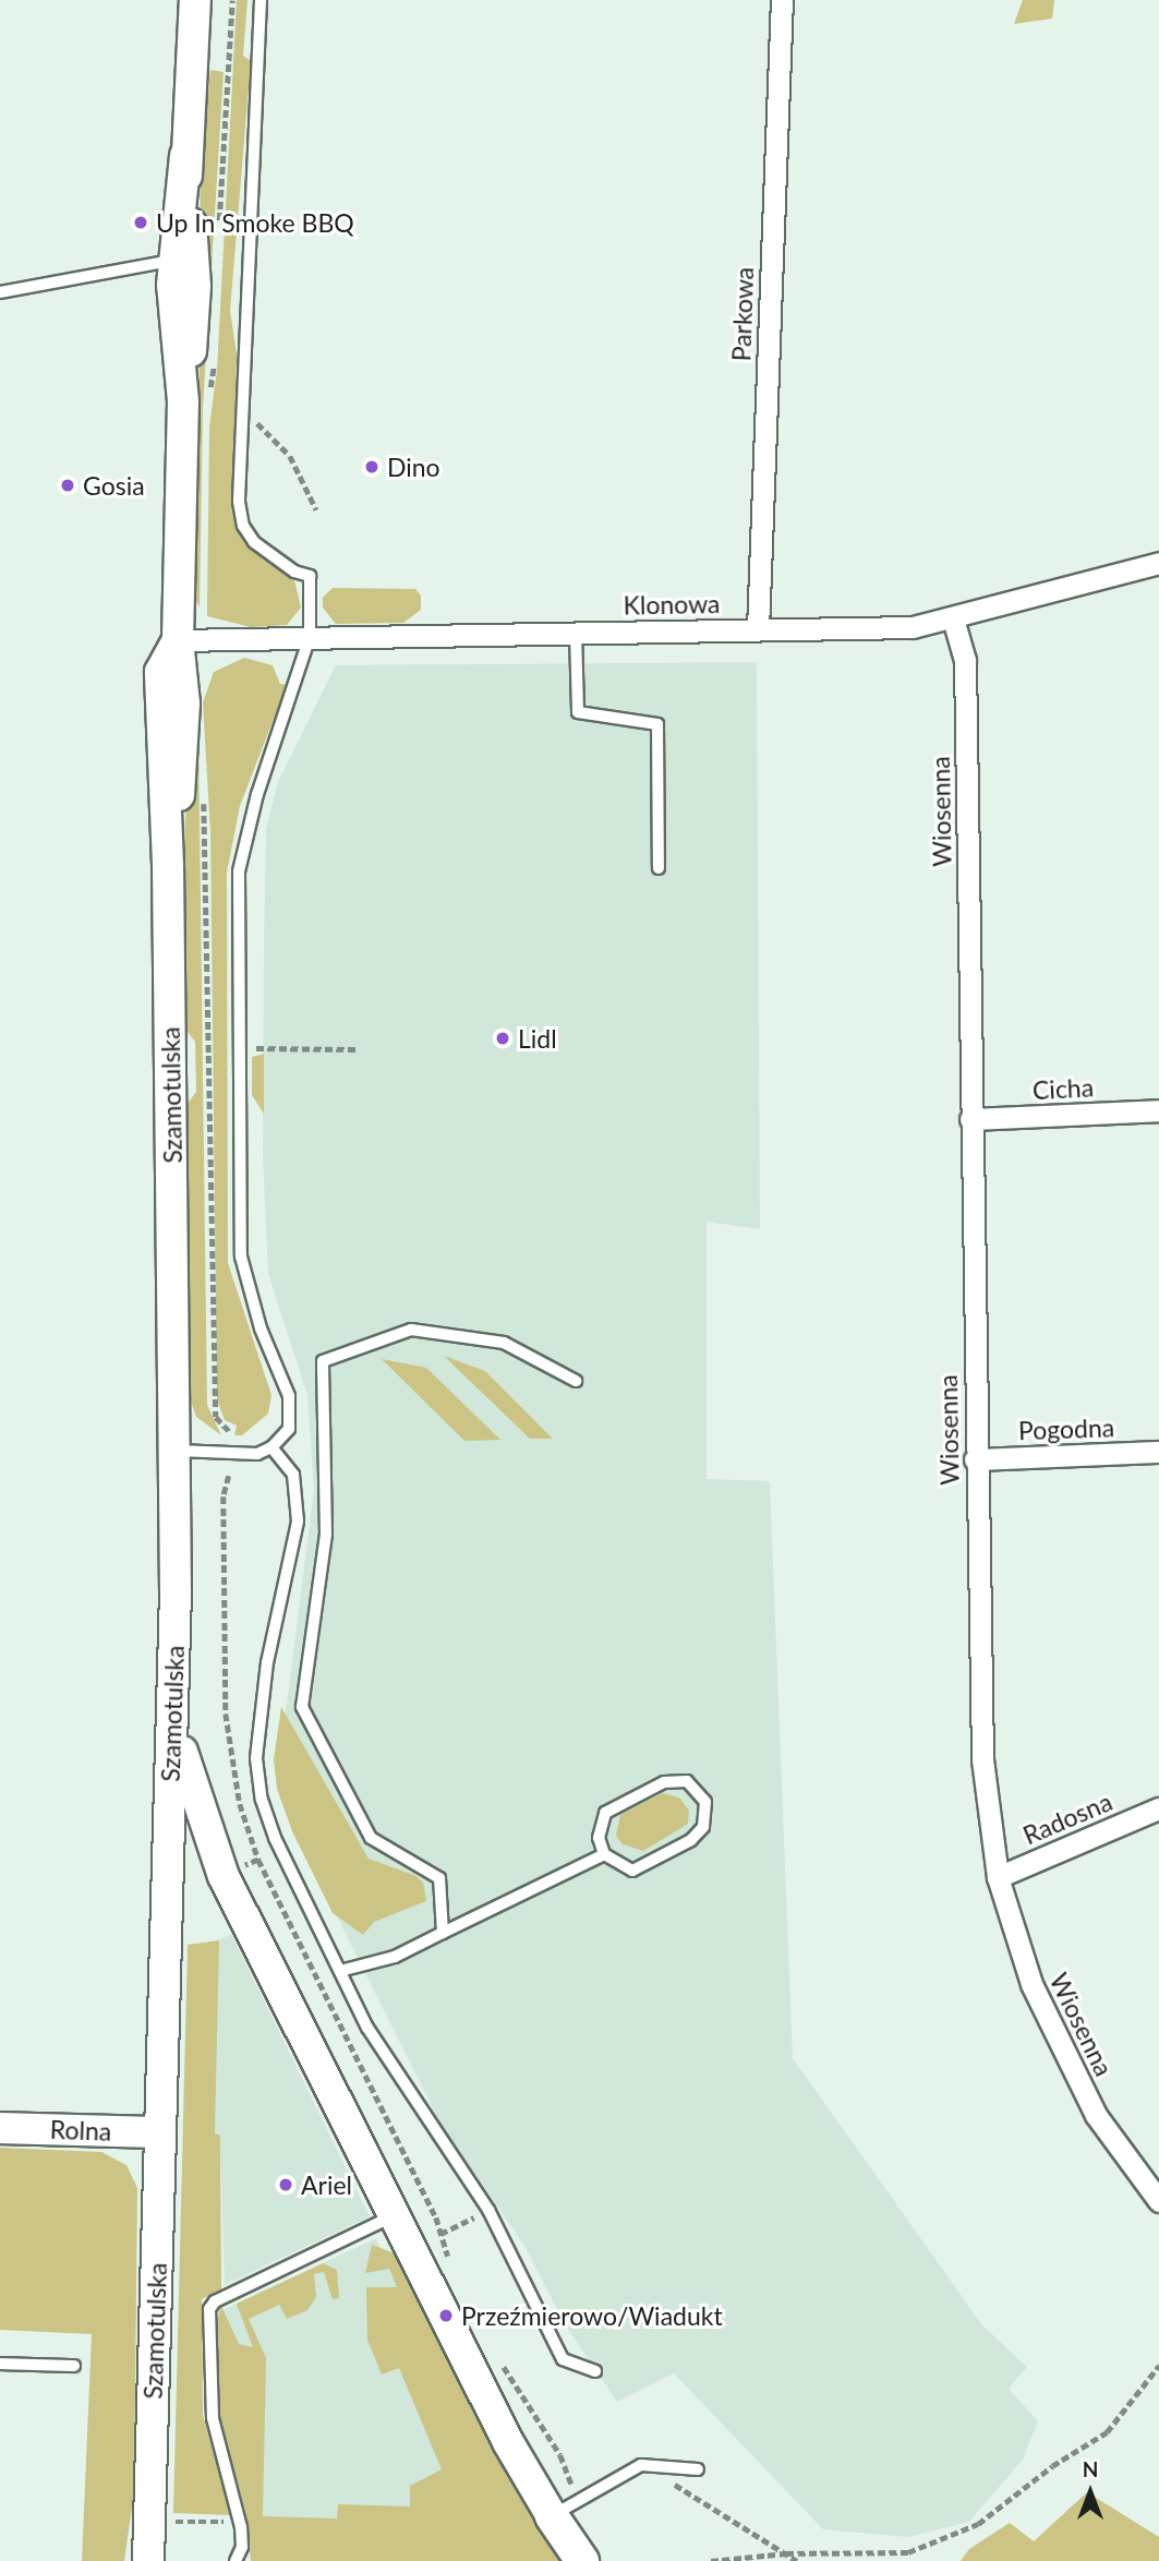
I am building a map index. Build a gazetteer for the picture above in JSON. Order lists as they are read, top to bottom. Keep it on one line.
{"streets":{"street":["Parkowa","Klonowa","Wiosenna","Cicha","Szamotulska","Pogodna","Radosna","Rolna"]},"crossings":[["Parkowa","Klonowa"],["Klonowa","Wiosenna"],["Klonowa","Szamotulska"],["Wiosenna","Cicha"],["Wiosenna","Pogodna"],["Wiosenna","Radosna"],["Szamotulska","Rolna"]],"places":["Up In Smoke BBQ","Dino","Gosia","Lidl","Ariel","Przeźmierowo/Wiadukt"],"north":"top"}
